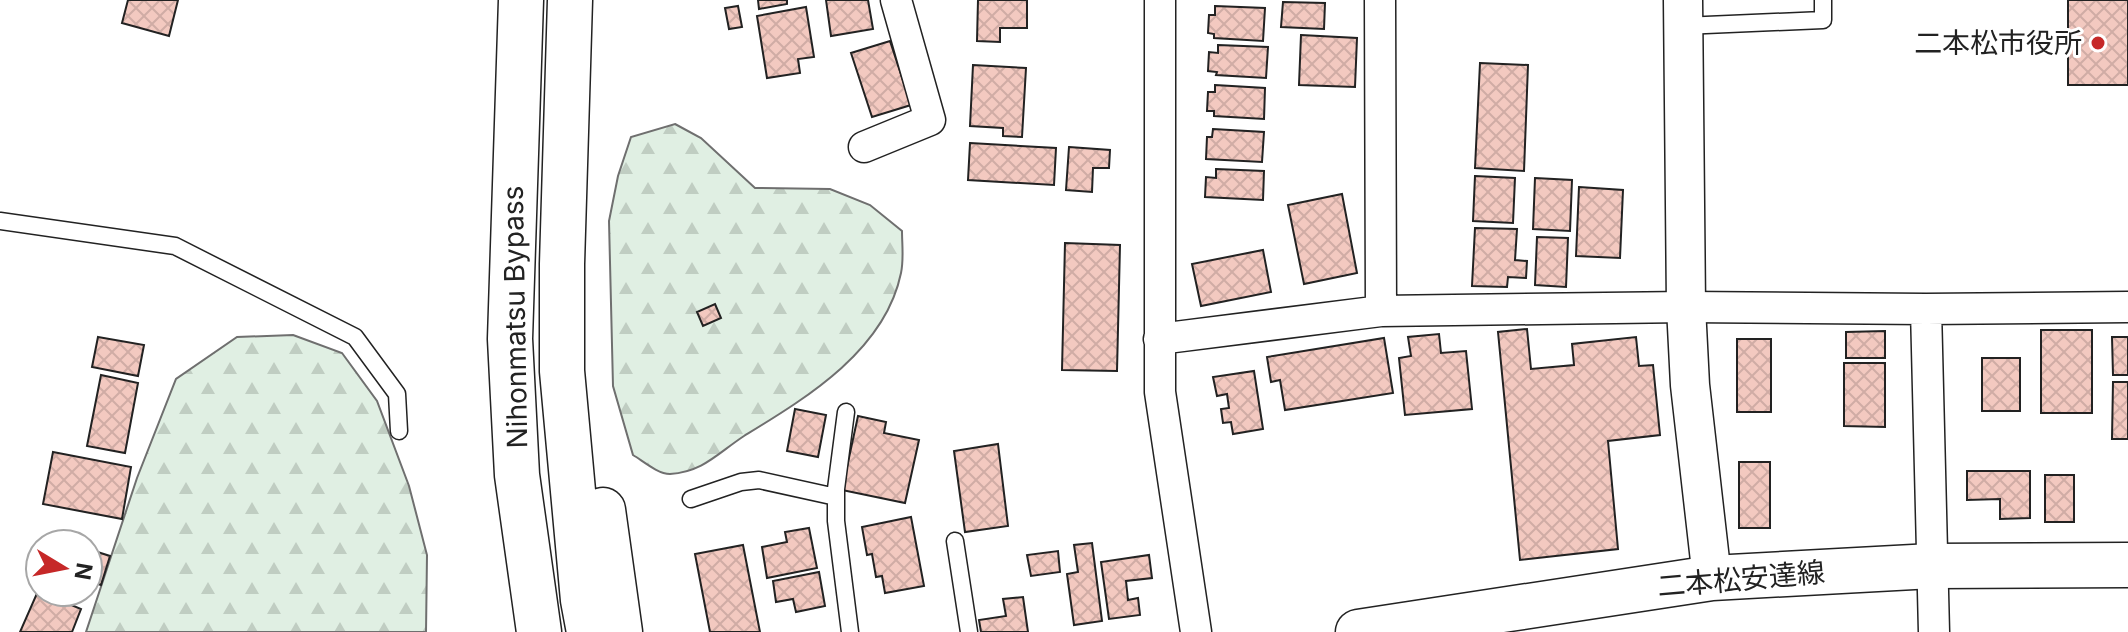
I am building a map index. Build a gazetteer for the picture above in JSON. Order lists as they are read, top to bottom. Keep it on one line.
{"streets":{"main road":["Nihonmatsu Bypass","二本松安達線"]},"places":["二本松市役所"],"north":"right"}
